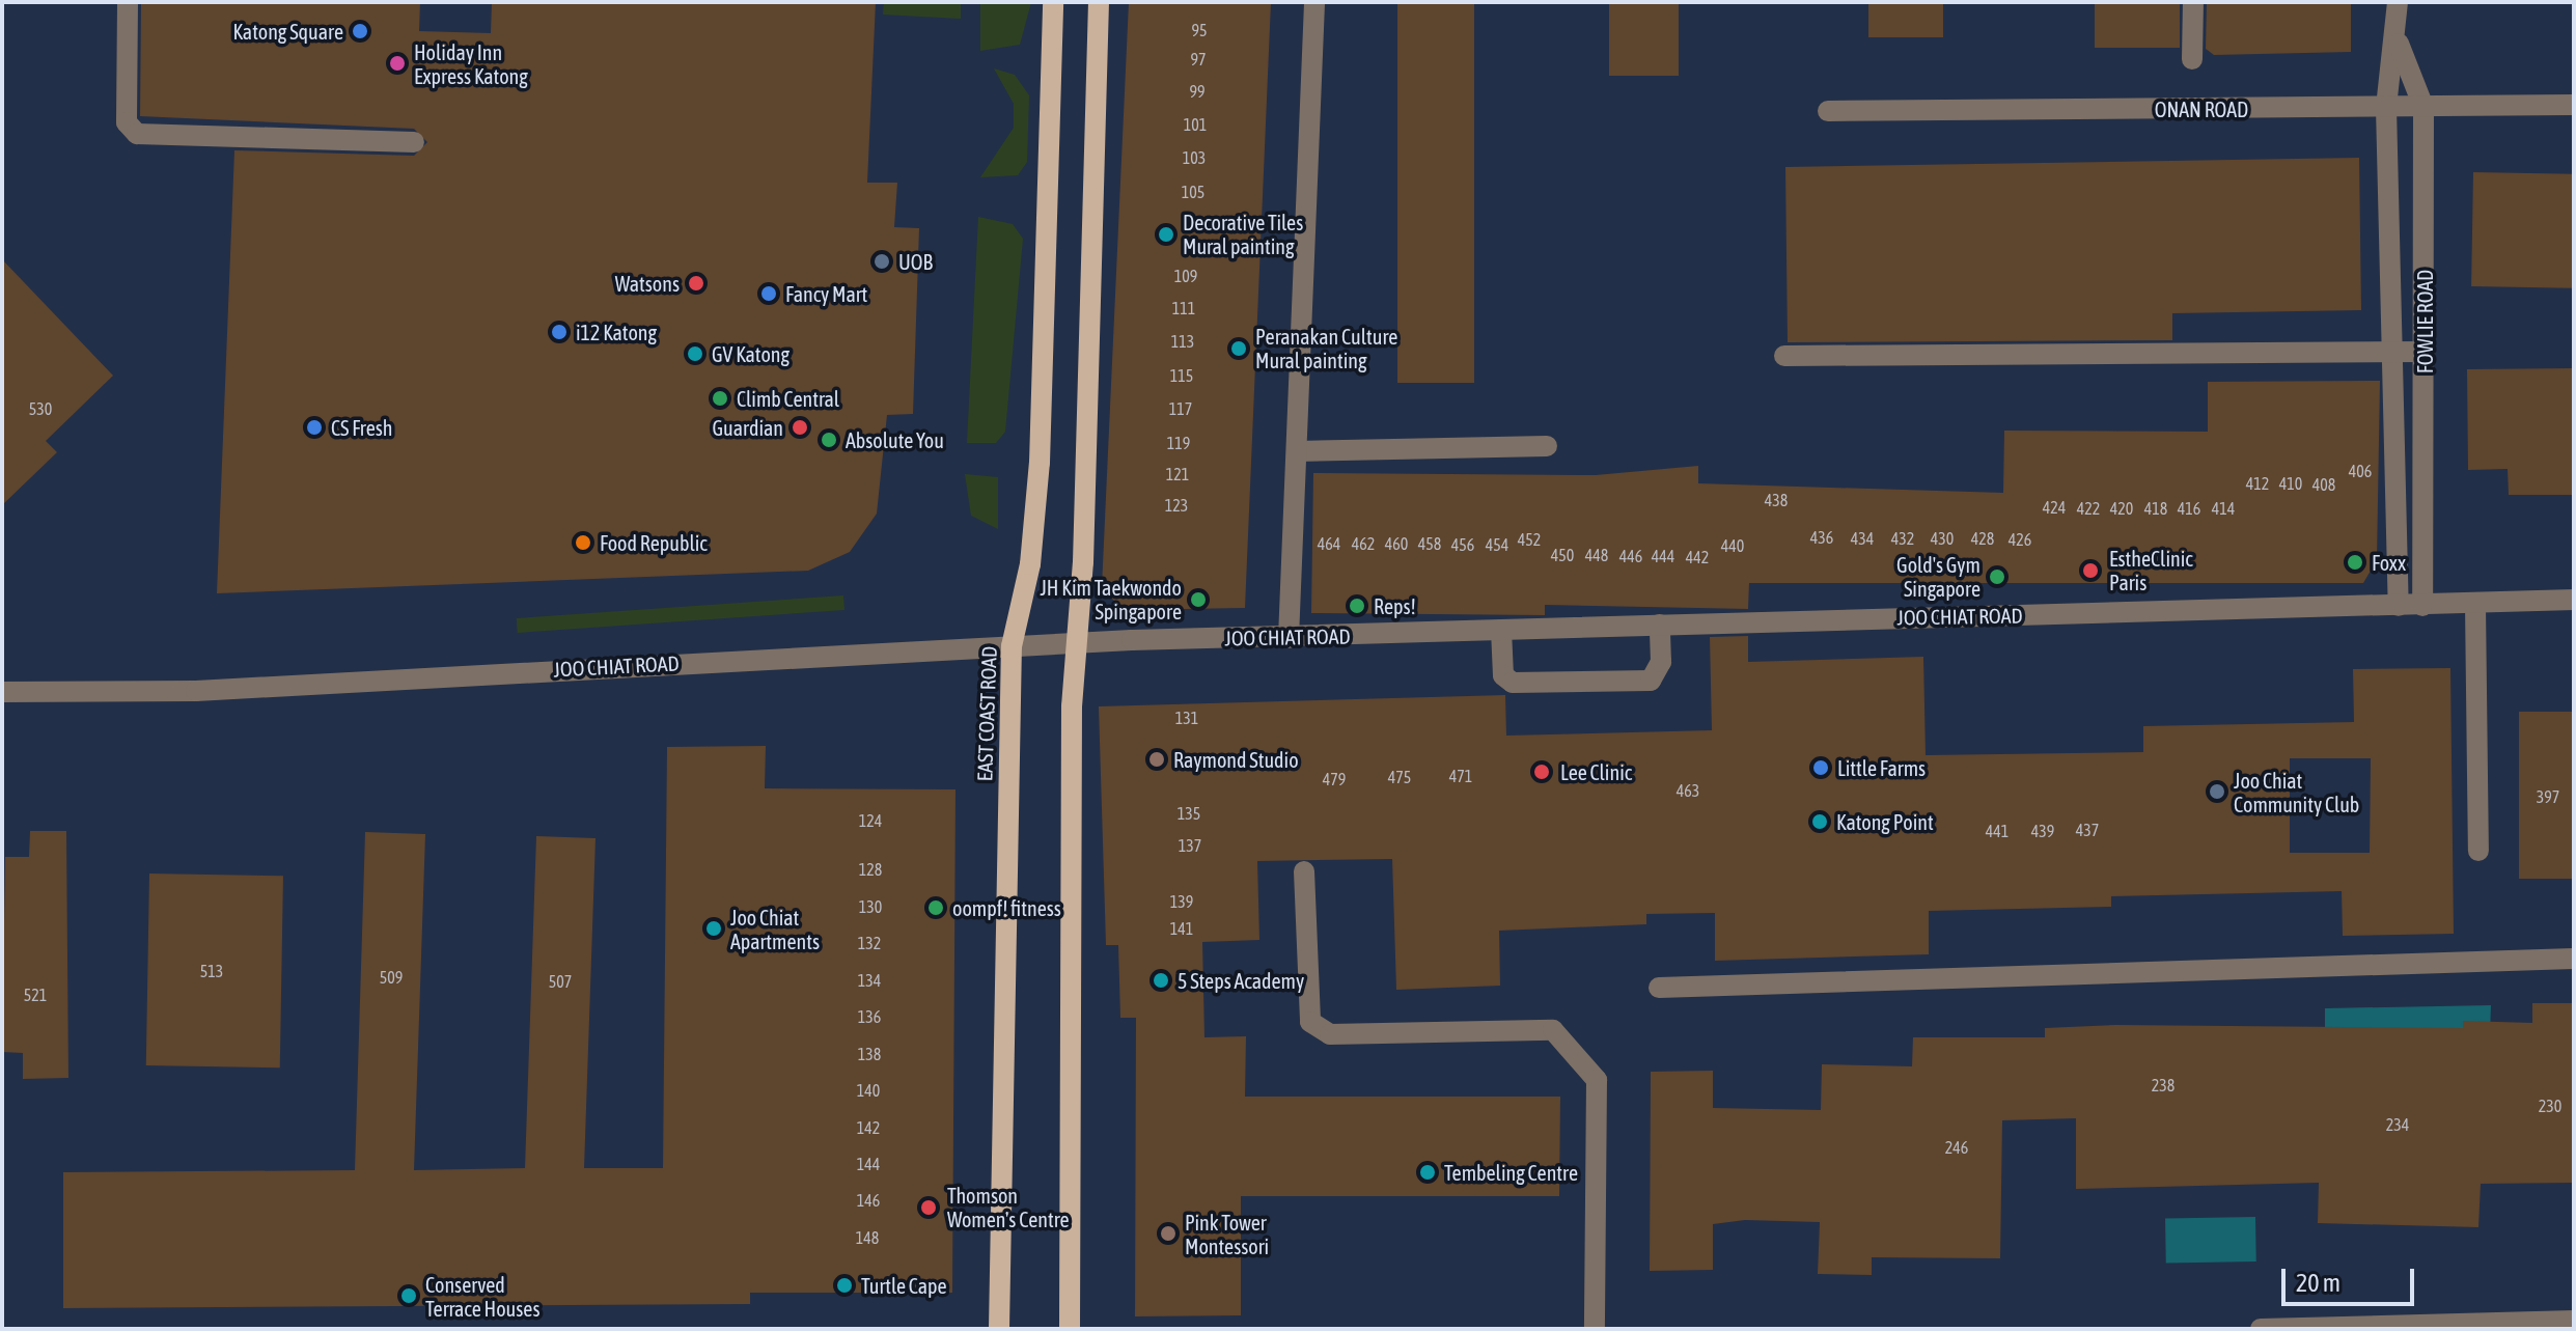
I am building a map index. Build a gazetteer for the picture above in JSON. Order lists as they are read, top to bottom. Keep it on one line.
{"streets":{"main road":["EAST COAST ROAD"],"street":["ONAN ROAD","FOWLIE ROAD","JOO CHIAT ROAD"]},"crossings":[["ONAN ROAD","FOWLIE ROAD"],["FOWLIE ROAD","JOO CHIAT ROAD"],["JOO CHIAT ROAD","EAST COAST ROAD"]],"places":["Katong Square","Holiday Inn Express Katong","Decorative Tiles Mural painting","UOB","Watsons","Fancy Mart","i12 Katong","Peranakan Culture Mural painting","GV Katong","Climb Central","CS Fresh","Guardian","Absolute You","Food Republic","Foxx","EstheClinic Paris","Gold's Gym Singapore","JH Kim Taekwondo Spingapore","Reps!","Raymond Studio","Little Farms","Lee Clinic","Joo Chiat Community Club","Katong Point","oompf! fitness","Joo Chiat Apartments","5 Steps Academy","Tembeling Centre","Thomson Women's Centre","Pink Tower Montessori","Turtle Cape","Conserved Terrace Houses"],"house_numbers":["95","97","99","101","103","105","109","111","113","115","530","117","119","406","121","412","410","408","438","123","424","422","420","418","416","414","436","434","432","430","428","452","426","464","462","460","458","456","454","440","450","448","446","444","442","131","471","475","479","463","397","135","124","437","441","439","137","128","139","130","141","132","513","509","134","507","521","136","138","238","140","230","234","142","246","144","146","148"],"scale_bar":"20 m"}
